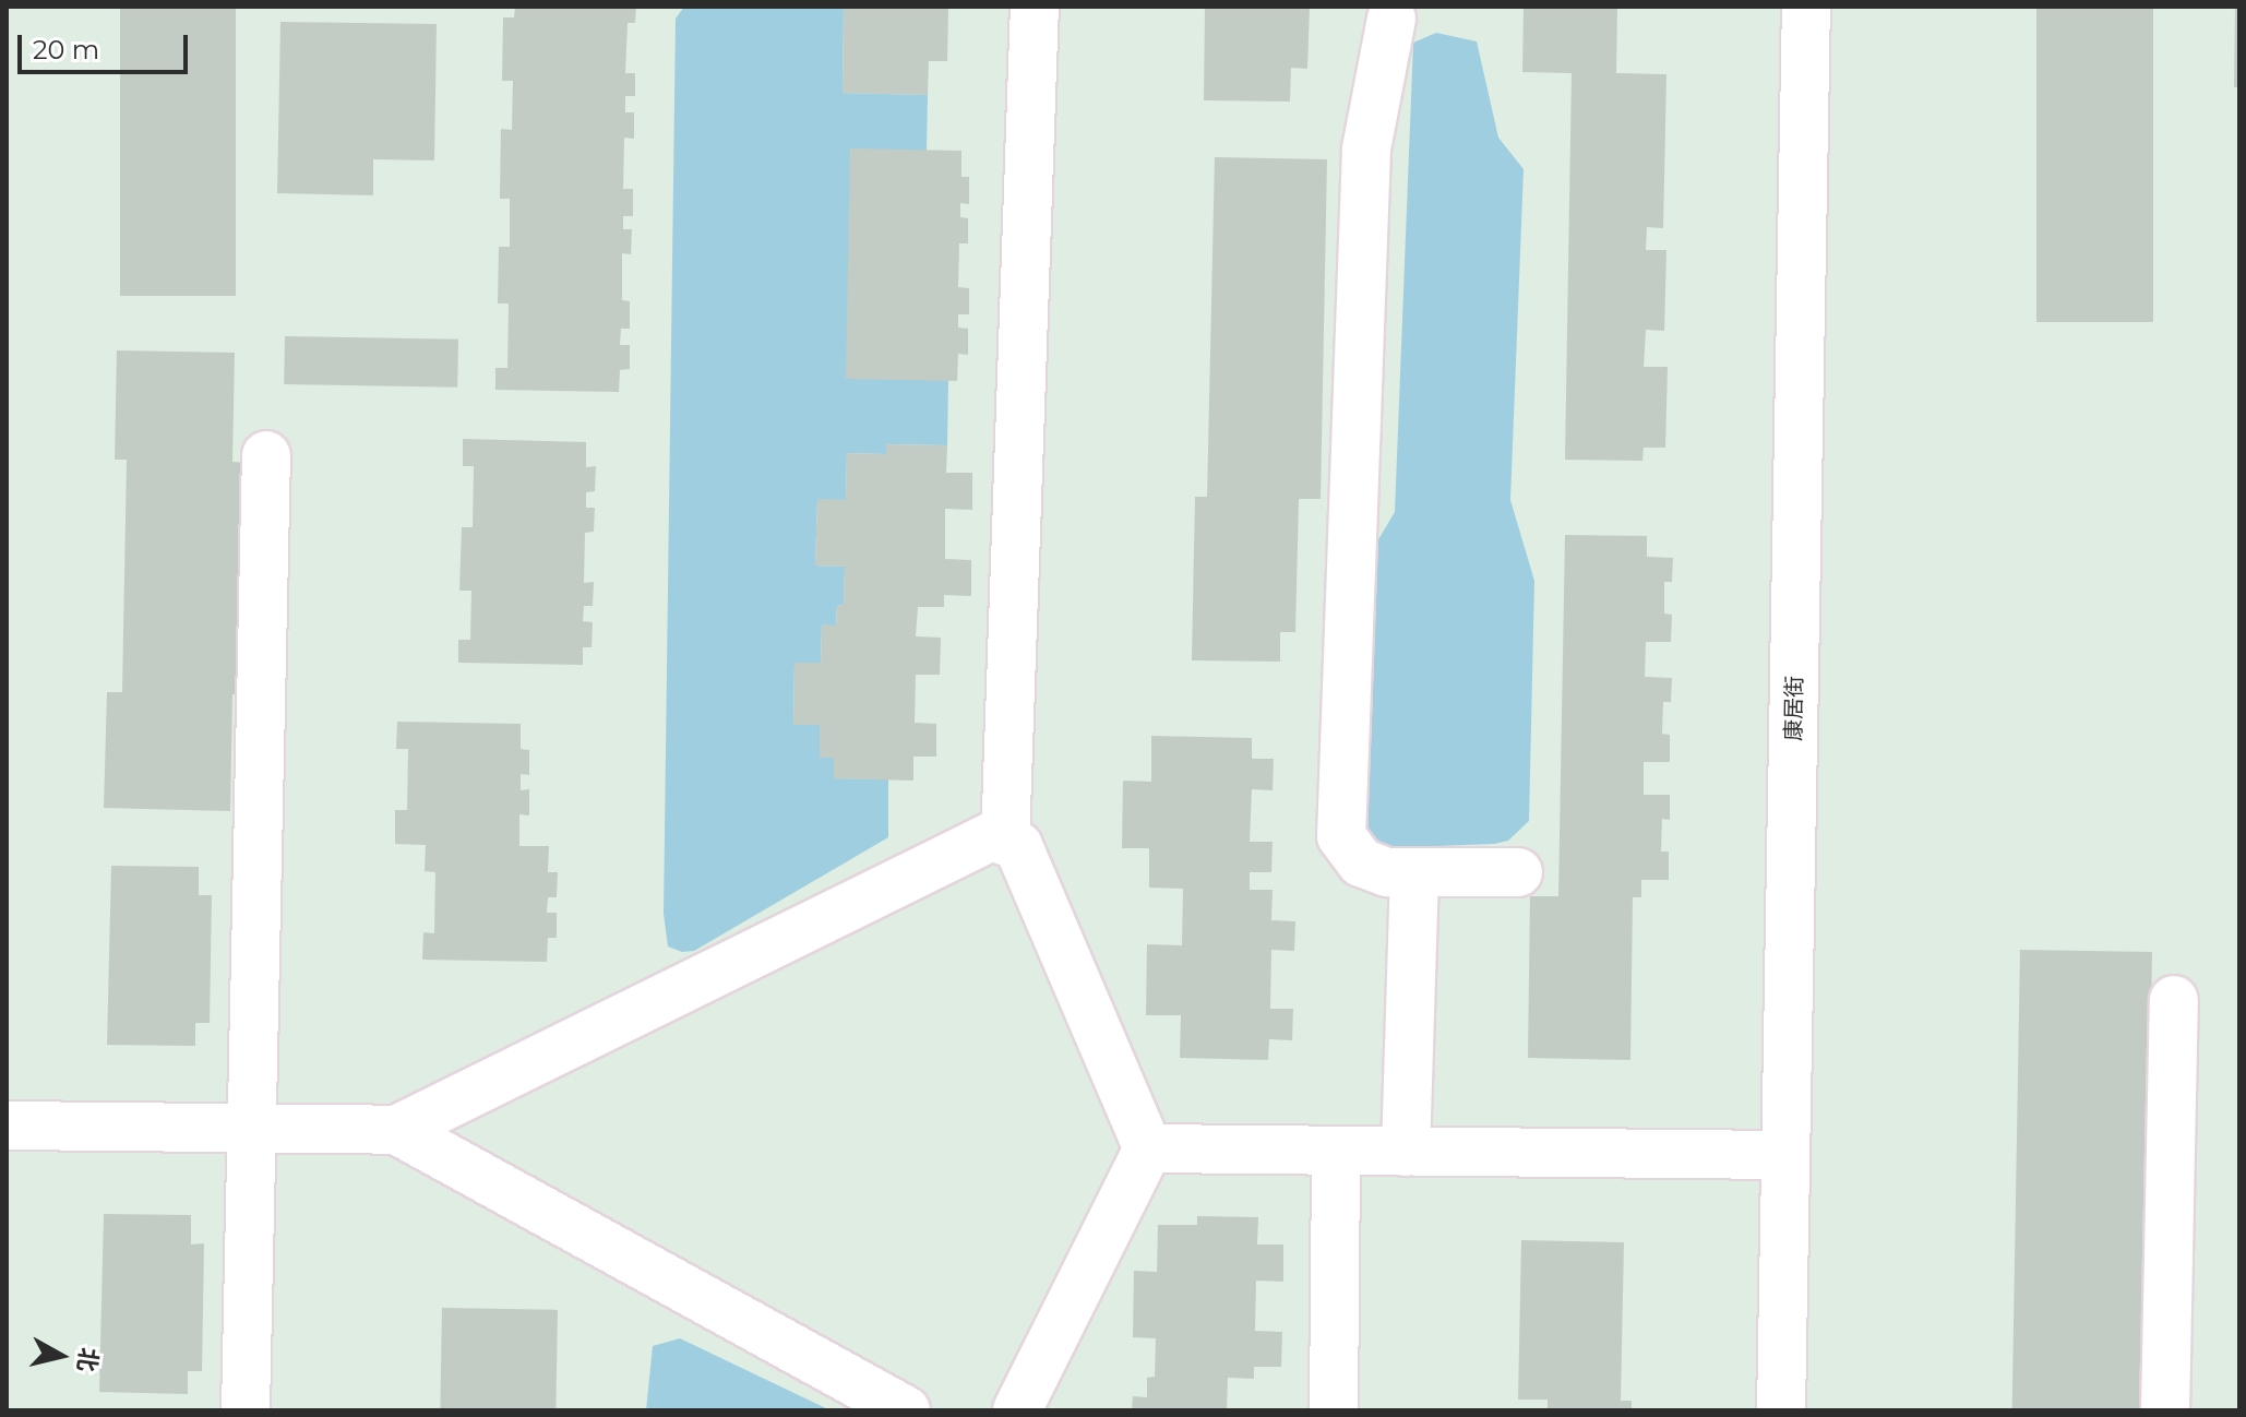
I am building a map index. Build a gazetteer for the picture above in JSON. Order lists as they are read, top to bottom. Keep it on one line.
{"streets":{"street":["康居街"]},"scale_bar":"20 m","north":"right"}
